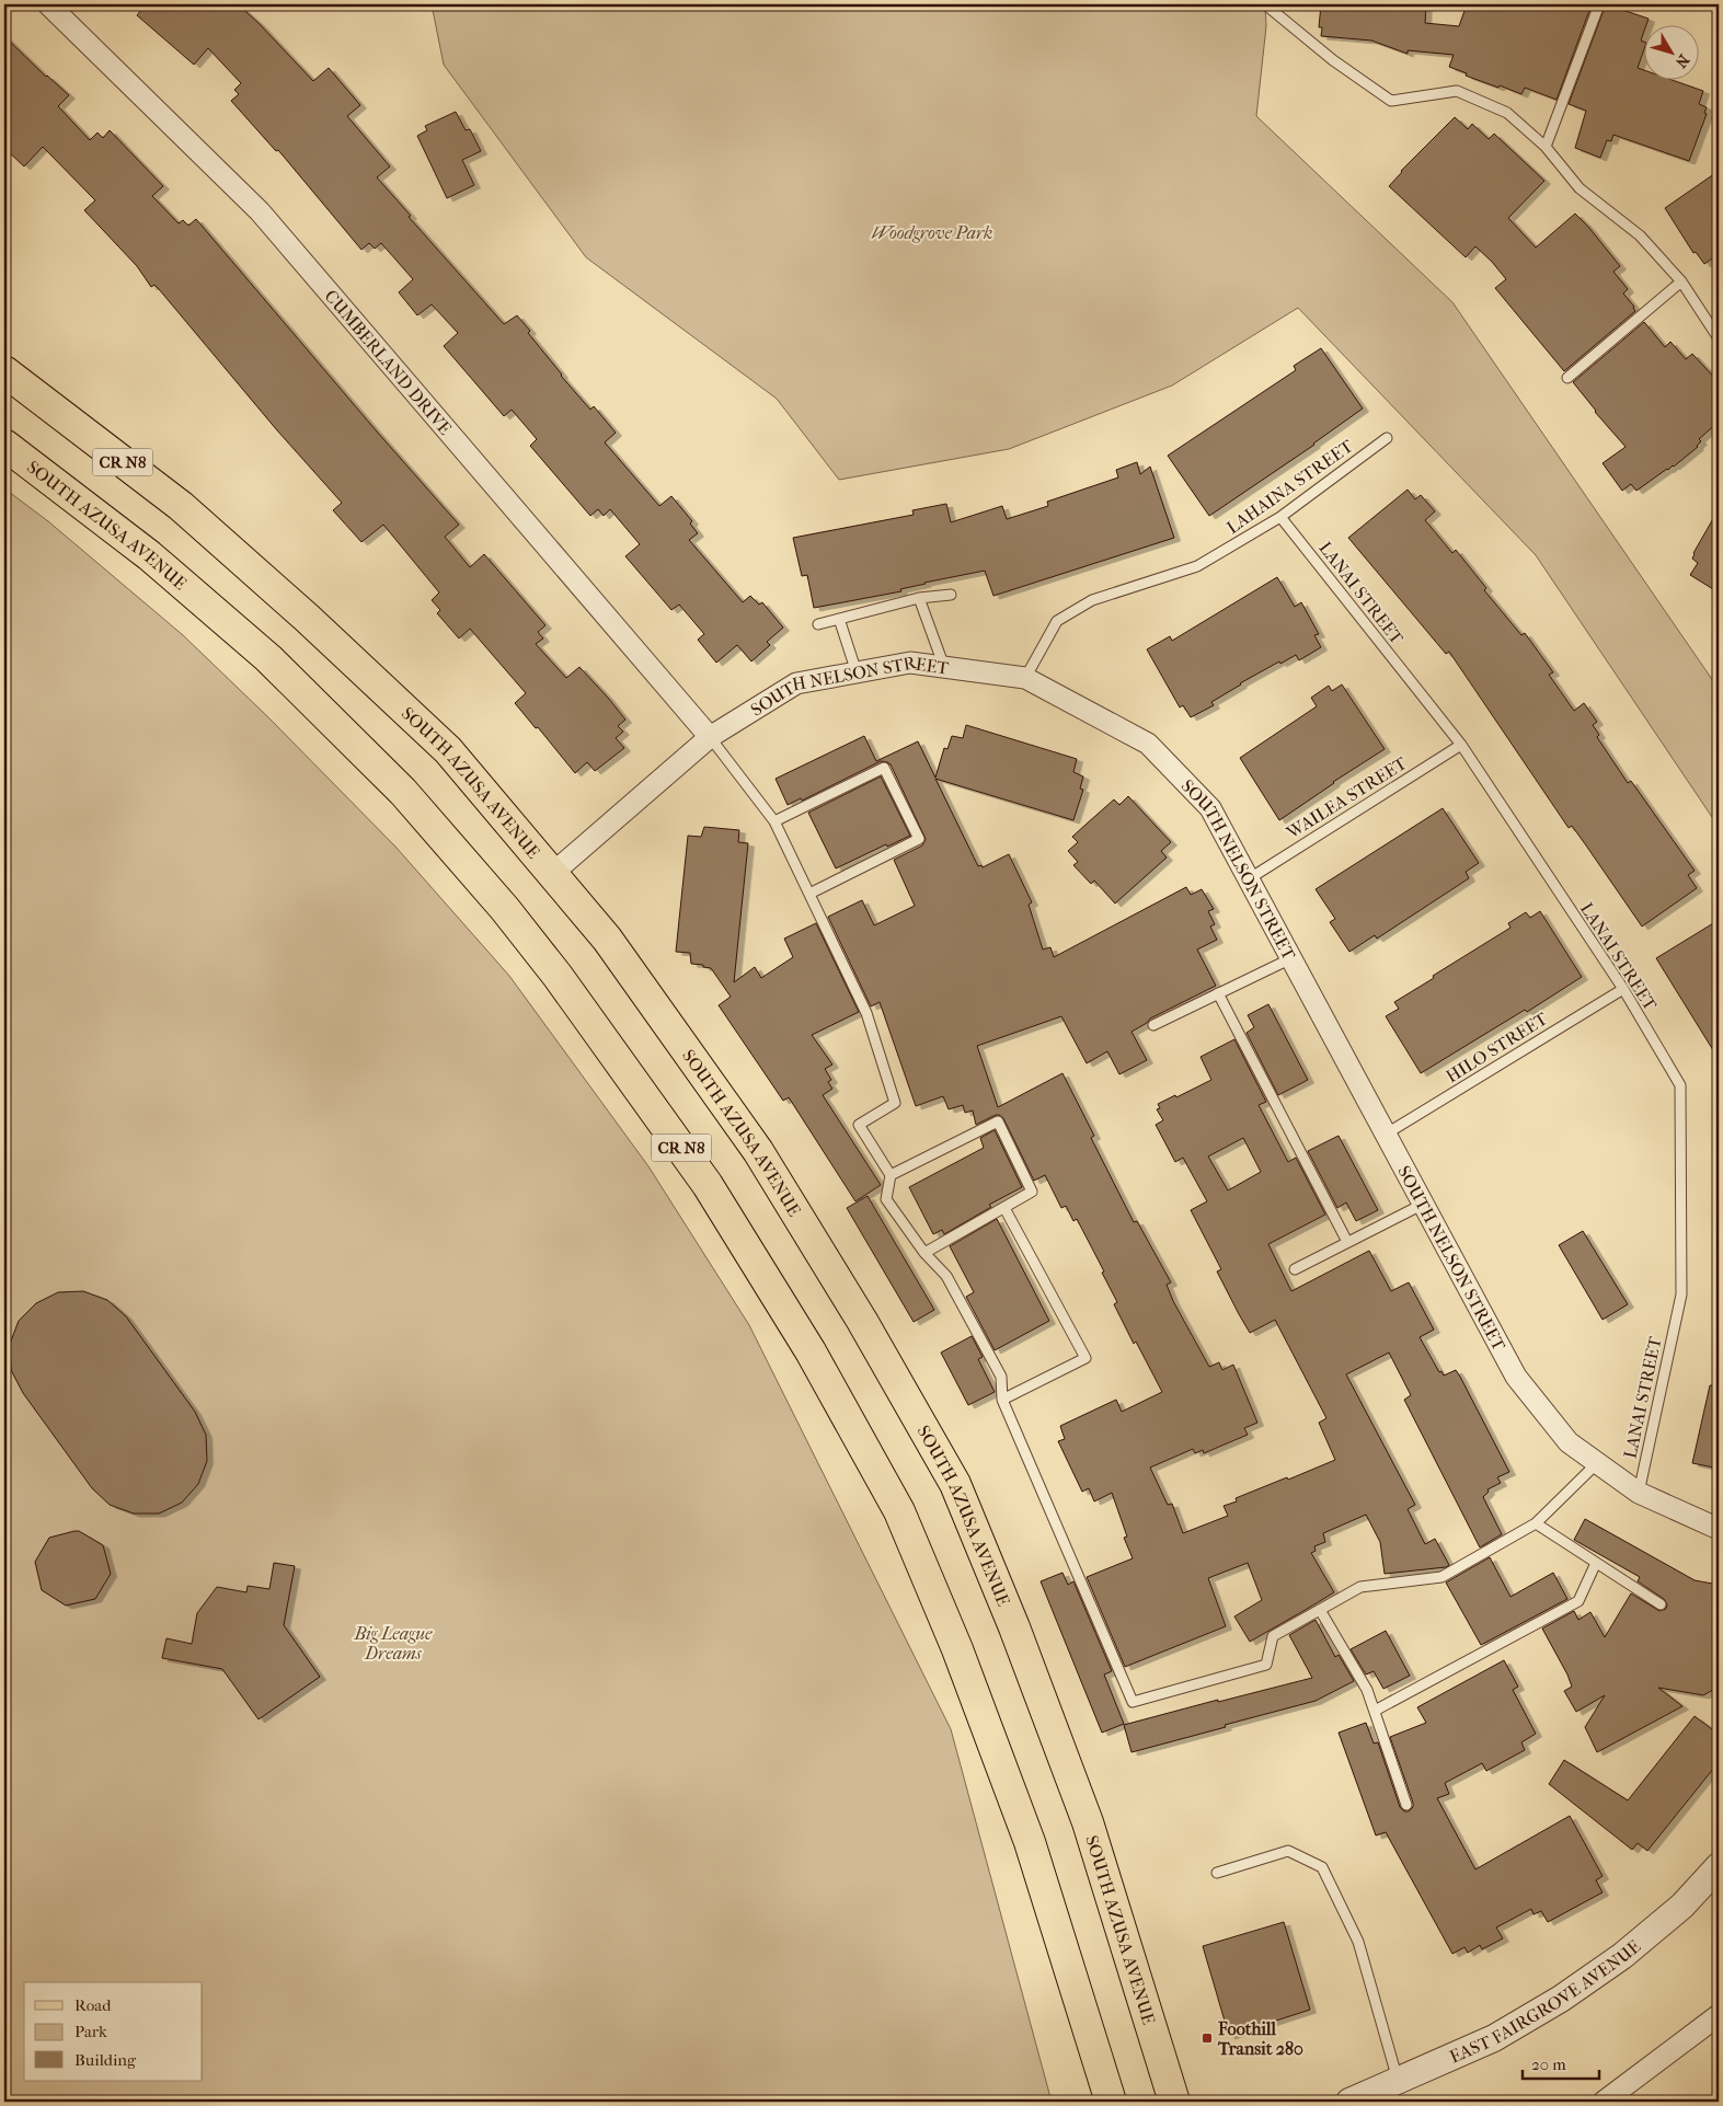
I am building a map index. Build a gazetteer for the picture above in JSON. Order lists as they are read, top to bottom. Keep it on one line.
{"streets":{"main road":["CR N8","SOUTH AZUSA AVENUE"],"street":["CUMBERLAND DRIVE","SOUTH NELSON STREET","EAST FAIRGROVE AVENUE"],"lane":["LAHAINA STREET","LANAI STREET","WAILEA STREET","HILO STREET"]},"crossings":[["CUMBERLAND DRIVE","SOUTH NELSON STREET"],["LAHAINA STREET","LANAI STREET"],["LAHAINA STREET","SOUTH NELSON STREET"],["SOUTH AZUSA AVENUE","SOUTH NELSON STREET"],["LANAI STREET","SOUTH NELSON STREET"],["LANAI STREET","WAILEA STREET"],["LANAI STREET","HILO STREET"],["SOUTH NELSON STREET","WAILEA STREET"],["SOUTH NELSON STREET","HILO STREET"]],"parks":["Woodgrove Park","Big League Dreams"],"places":{"transit":["Foothill Transit 280"]},"legend":["Road","Park","Building"],"scale_bar":"20 m","north":"bottom right"}
